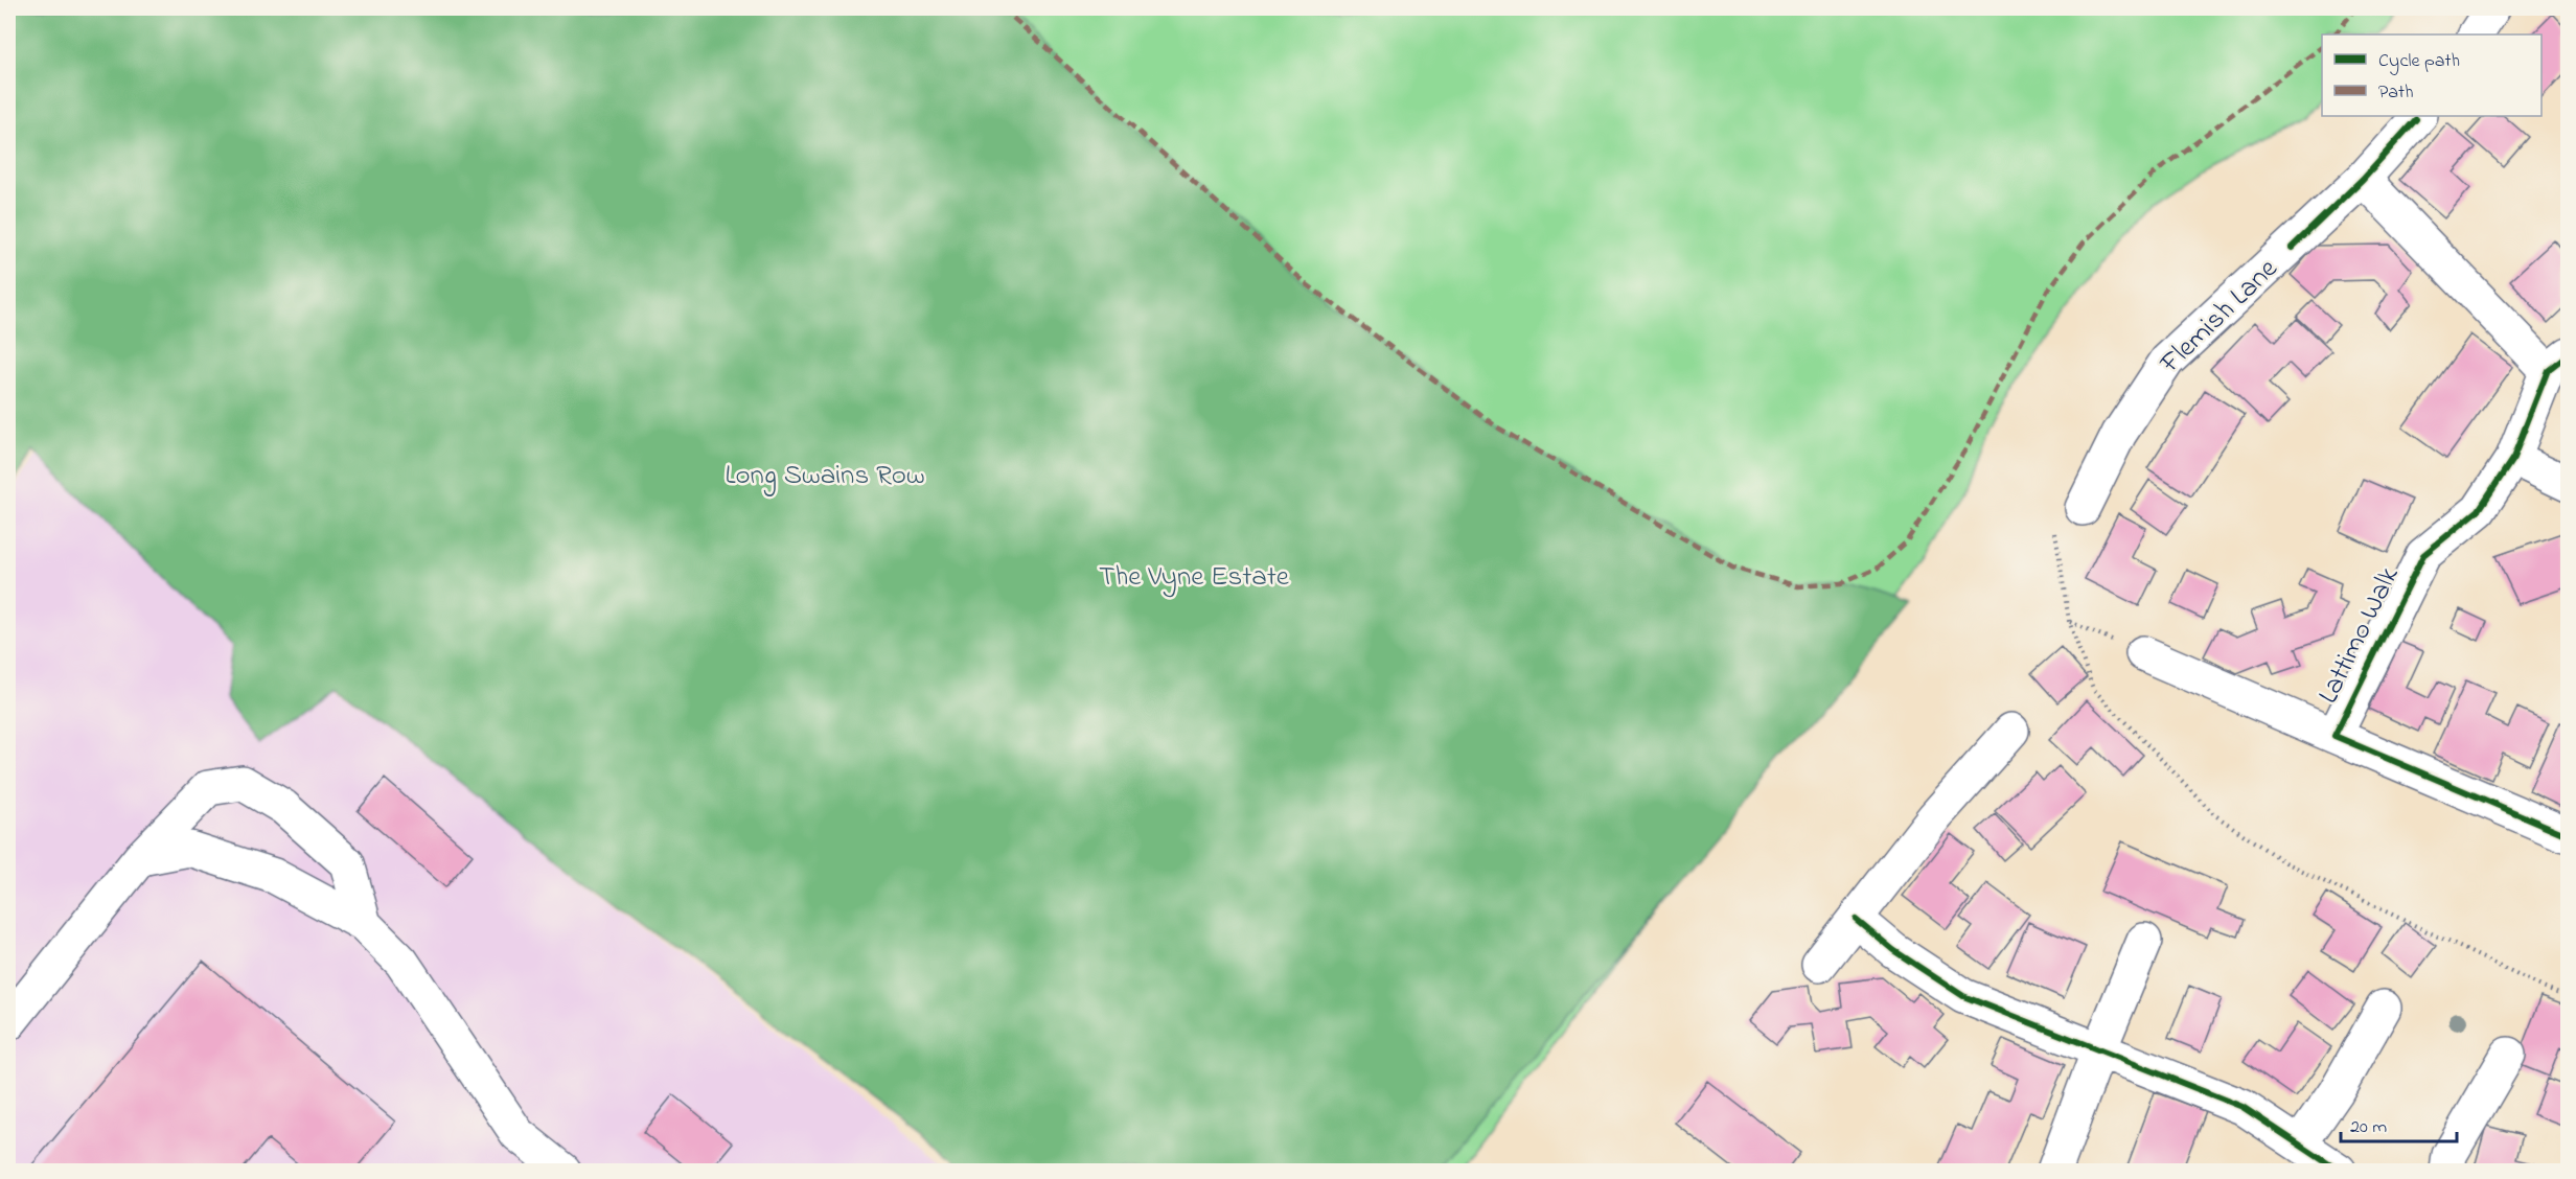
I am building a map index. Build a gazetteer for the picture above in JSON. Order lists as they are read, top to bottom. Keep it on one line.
{"streets":{"street":["Flemish Lane","Lattimo Walk"]},"parks":["Long Swains Row","The Vyne Estate"],"legend":["Cycle path","Path"],"scale_bar":"20 m"}
